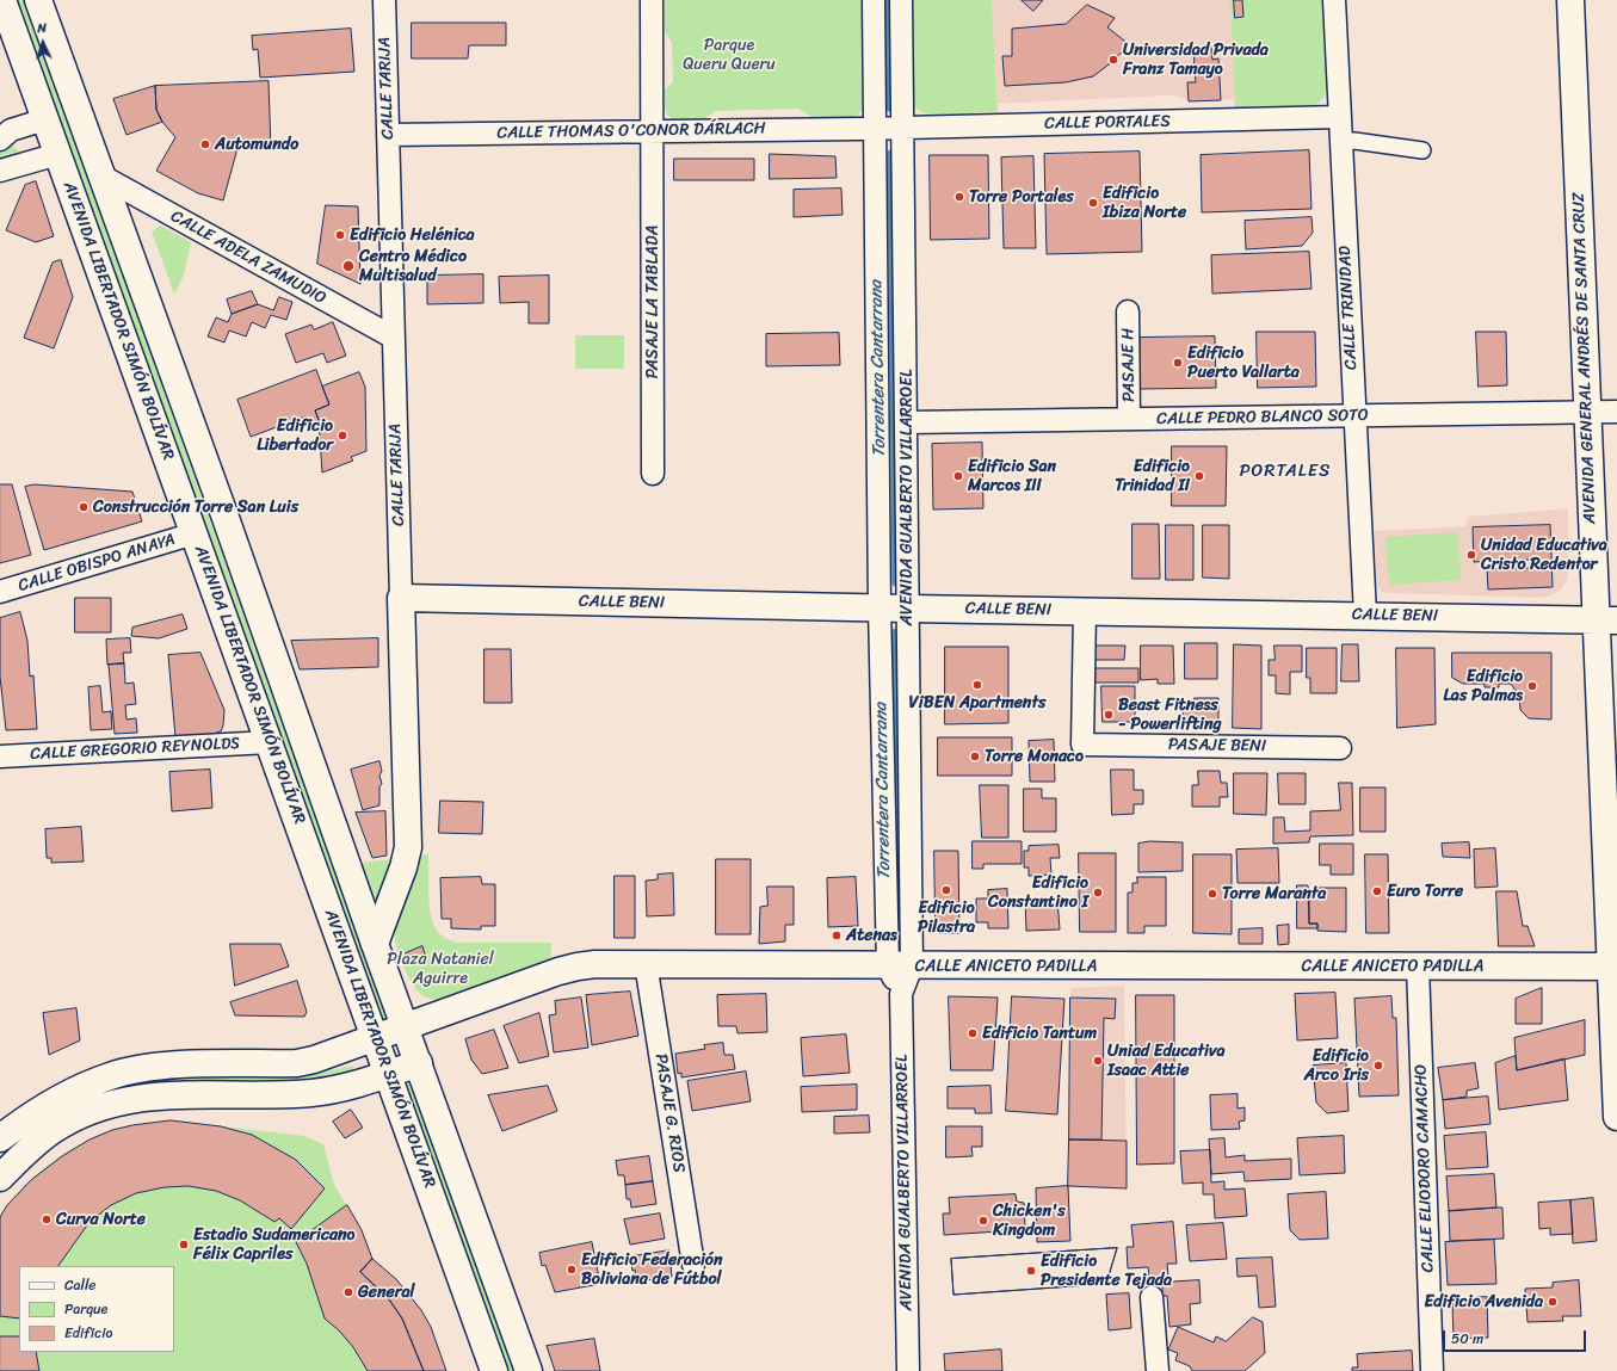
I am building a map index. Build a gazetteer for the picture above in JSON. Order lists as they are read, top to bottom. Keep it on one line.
{"streets":{"main road":["CALLE TARIJA","AVENIDA LIBERTADOR SIMÓN BOLÍVAR","AVENIDA GENERAL ANDRÉS DE SANTA CRUZ","CALLE BENI","CALLE ANICETO PADILLA"],"street":["CALLE PORTALES","CALLE THOMAS O'CONOR DÁRLACH","CALLE ADELA ZAMUDIO","PASAJE LA TABLADA","CALLE TRINIDAD","PASAJE H","CALLE PEDRO BLANCO SOTO","AVENIDA GUALBERTO VILLARROEL","CALLE OBISPO ANAYA","PASAJE BENI","CALLE GREGORIO REYNOLDS","PASAJE G. RIOS","CALLE ELIODORO CAMACHO"]},"crossings":[["CALLE TARIJA","CALLE THOMAS O'CONOR DÁRLACH"],["CALLE TARIJA","CALLE ADELA ZAMUDIO"],["CALLE TARIJA","AVENIDA LIBERTADOR SIMÓN BOLÍVAR"],["CALLE TARIJA","CALLE BENI"],["CALLE PORTALES","CALLE THOMAS O'CONOR DÁRLACH"],["CALLE PORTALES","CALLE TRINIDAD"],["CALLE PORTALES","AVENIDA GUALBERTO VILLARROEL"],["CALLE THOMAS O'CONOR DÁRLACH","PASAJE LA TABLADA"],["CALLE THOMAS O'CONOR DÁRLACH","AVENIDA GUALBERTO VILLARROEL"],["CALLE ADELA ZAMUDIO","AVENIDA LIBERTADOR SIMÓN BOLÍVAR"],["CALLE TRINIDAD","CALLE PEDRO BLANCO SOTO"],["CALLE TRINIDAD","CALLE BENI"],["AVENIDA LIBERTADOR SIMÓN BOLÍVAR","CALLE OBISPO ANAYA"],["AVENIDA LIBERTADOR SIMÓN BOLÍVAR","CALLE GREGORIO REYNOLDS"],["AVENIDA LIBERTADOR SIMÓN BOLÍVAR","CALLE ANICETO PADILLA"],["AVENIDA GENERAL ANDRÉS DE SANTA CRUZ","CALLE PEDRO BLANCO SOTO"],["AVENIDA GENERAL ANDRÉS DE SANTA CRUZ","CALLE BENI"],["AVENIDA GENERAL ANDRÉS DE SANTA CRUZ","CALLE ANICETO PADILLA"],["PASAJE H","CALLE PEDRO BLANCO SOTO"],["CALLE PEDRO BLANCO SOTO","AVENIDA GUALBERTO VILLARROEL"],["AVENIDA GUALBERTO VILLARROEL","CALLE BENI"],["AVENIDA GUALBERTO VILLARROEL","CALLE ANICETO PADILLA"],["CALLE BENI","PASAJE BENI"],["CALLE ANICETO PADILLA","PASAJE G. RIOS"],["CALLE ANICETO PADILLA","CALLE ELIODORO CAMACHO"]],"districts":["PORTALES"],"water":["Torrentera Cantarrana"],"parks":["Parque Queru Queru","Plaza Nataniel Aguirre"],"places":["Universidad Privada Franz Tamayo","Automundo","Torre Portales","Edificio Ibiza Norte","Edificio Helénica","Centro Médico Multisalud","Edificio Puerto Vallarta","Edificio Libertador","Edificio San Marcos III","Edificio Trinidad II","Construcción Torre San Luis","Unidad Educativa Cristo Redentor","ViBEN Apartments","Edificio Las Palmas","Beast Fitness - Powerlifting","Torre Monaco","Edificio Pilastra","Euro Torre","Edificio Constantino I","Torre Maranta","Atenas","Edificio Tantum","Uniad Educativa Isaac Attie","Edificio Arco Iris","Curva Norte","Chicken's Kingdom","Estadio Sudamericano Félix Capriles","Edificio Federación Boliviana de Fútbol","Edificio Presidente Tejada","General","Edificio Avenida"],"legend":["Calle","Parque","Edificio"],"scale_bar":"50 m","north":"top"}
